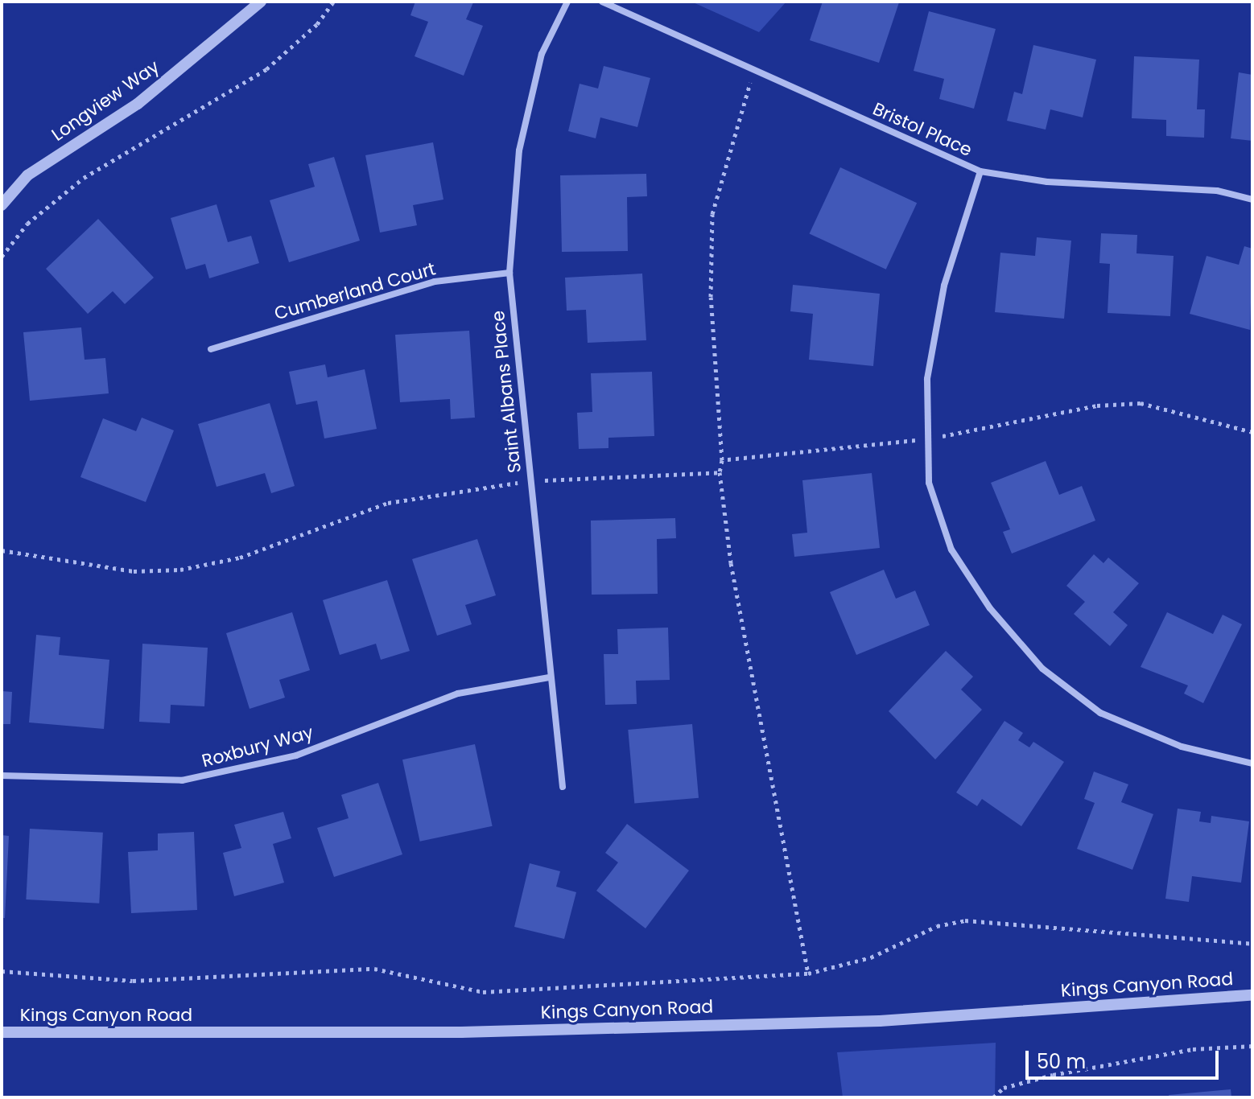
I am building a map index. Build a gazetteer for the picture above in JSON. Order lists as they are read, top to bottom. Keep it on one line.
{"streets":{"street":["Longview Way","Bristol Place","Cumberland Court","Saint Albans Place","Roxbury Way","Kings Canyon Road"]},"crossings":[["Cumberland Court","Saint Albans Place"],["Saint Albans Place","Roxbury Way"]],"scale_bar":"50 m"}
